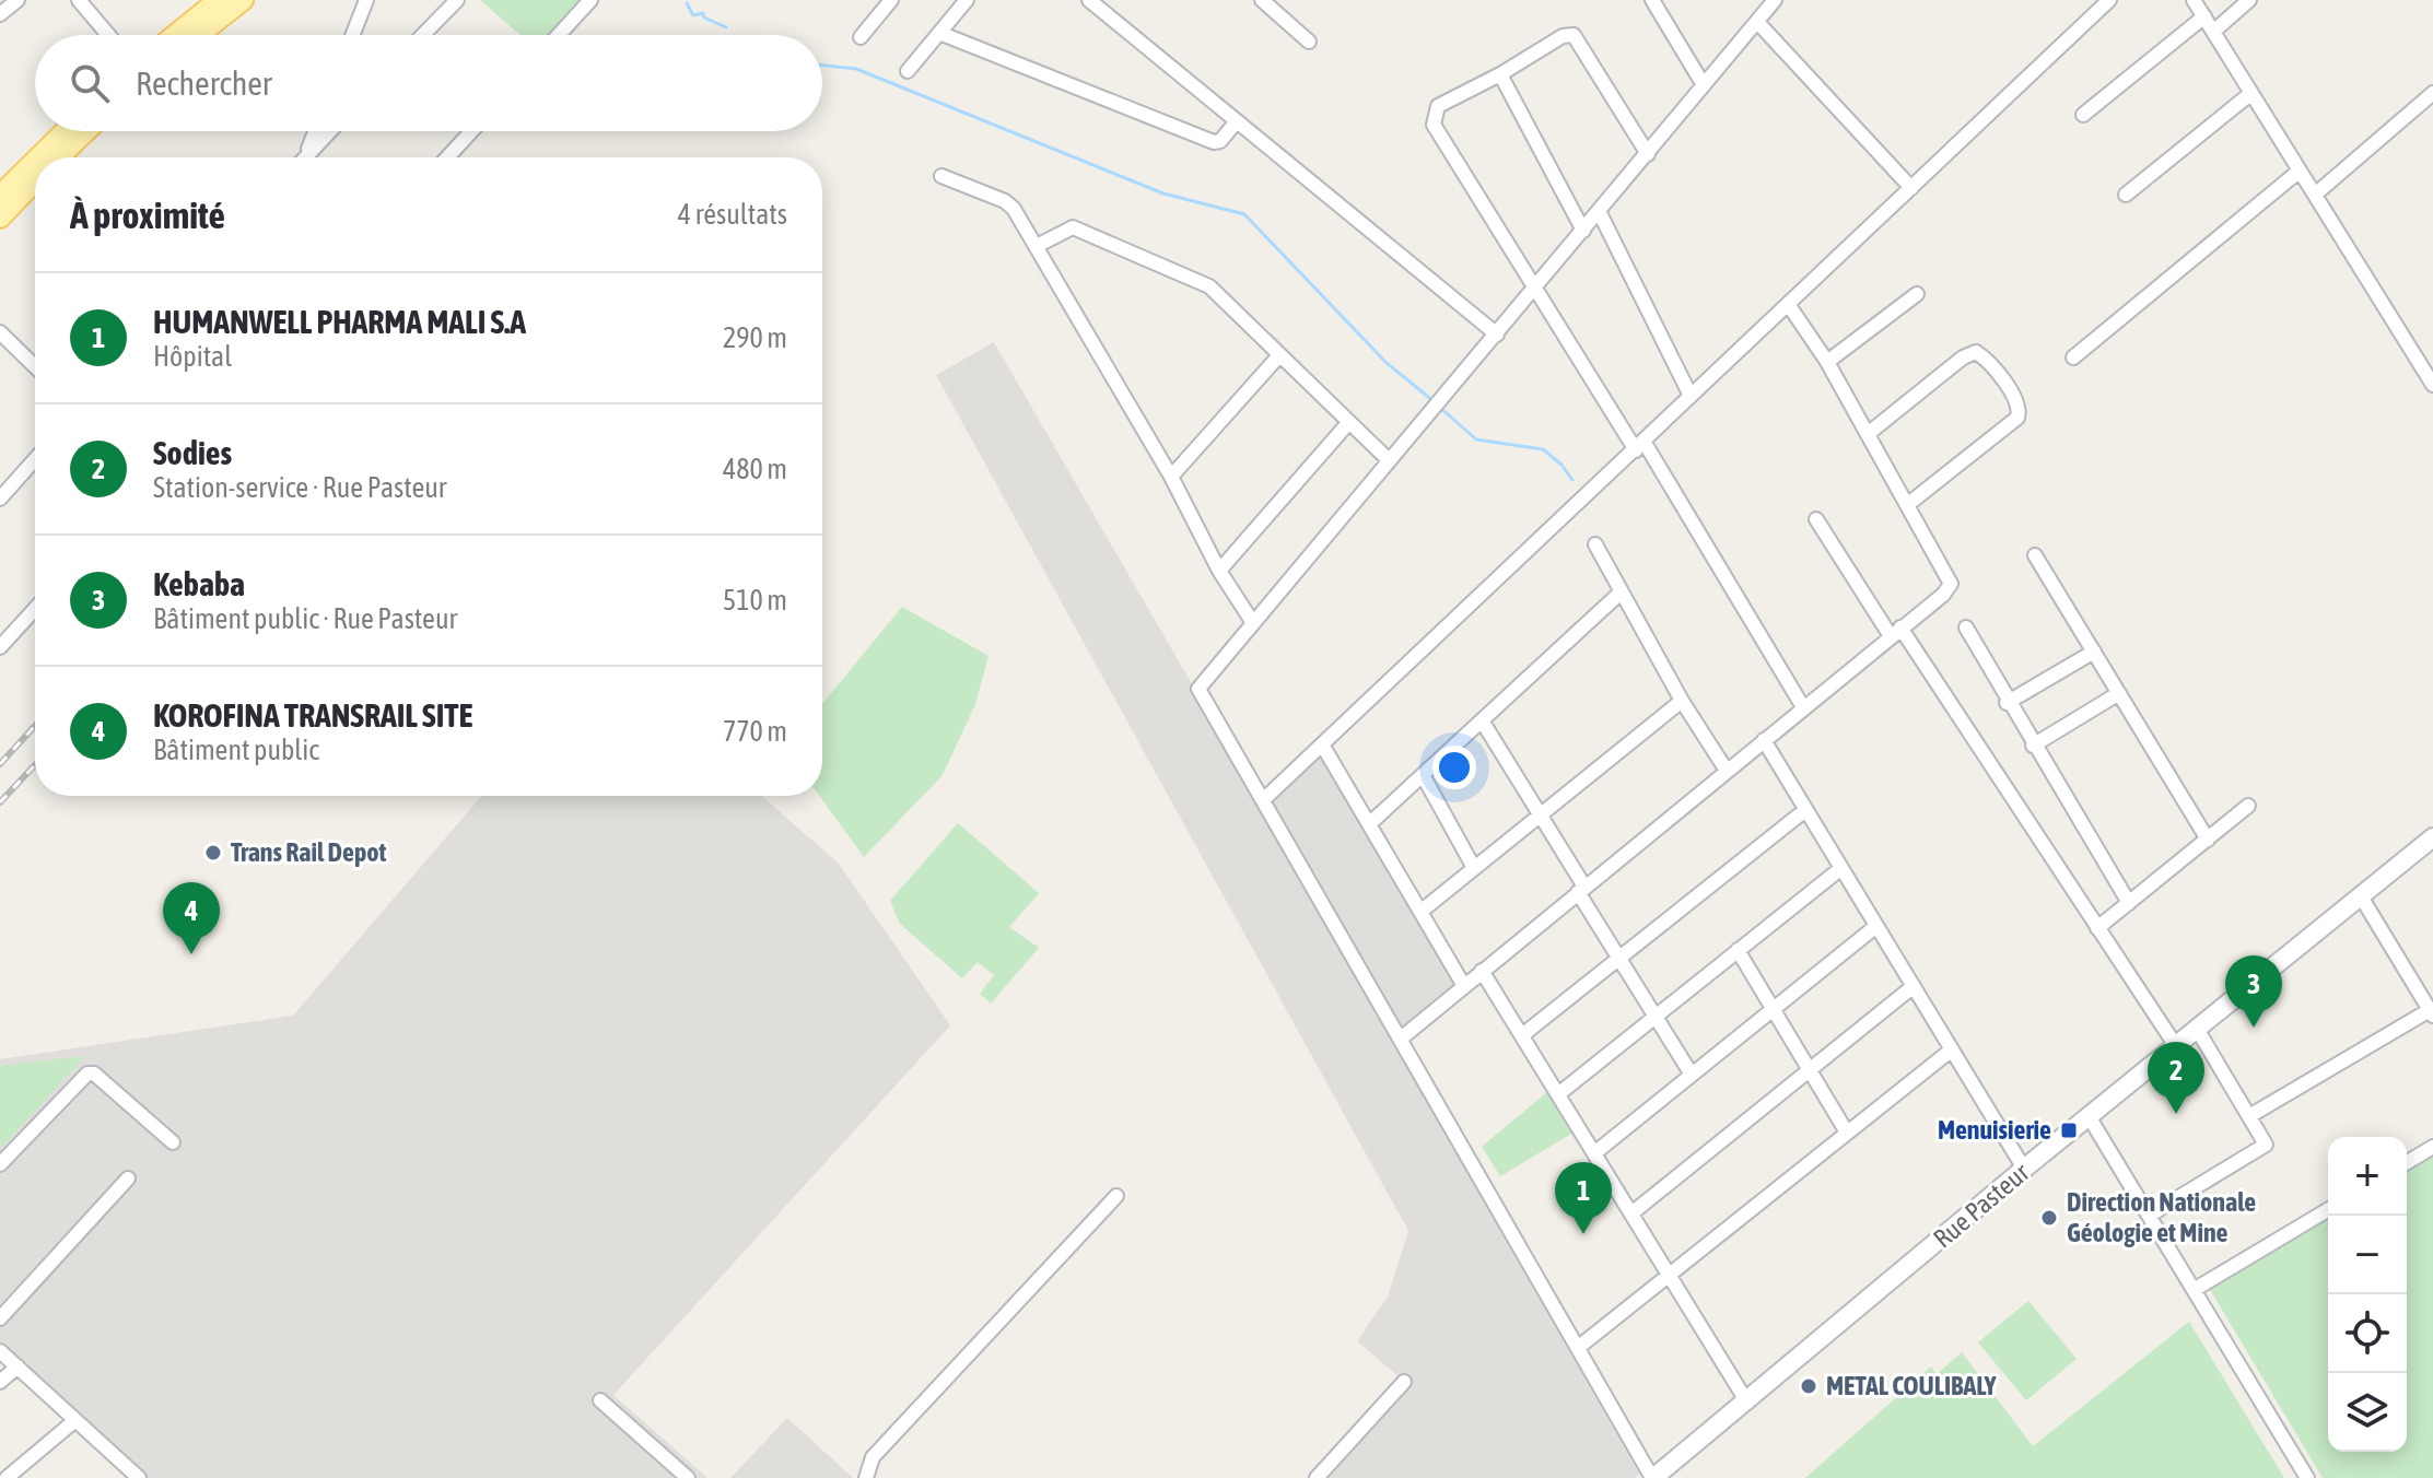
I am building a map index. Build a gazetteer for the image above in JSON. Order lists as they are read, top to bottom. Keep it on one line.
{"streets":{"main road":["Rue Pasteur"]},"places":{"other":["Trans Rail Depot","Direction Nationale Géologie et Mine","METAL COULIBALY"],"transit":["Menuisierie"]},"page":{"search":"Rechercher","heading":["À proximité","4 résultats"],"list":[{"mark":"1","name":"HUMANWELL PHARMA MALI S.A","note":"Hôpital","value":"290 m"},{"mark":"2","name":"Sodies","note":"Station-service · Rue Pasteur","value":"480 m"},{"mark":"3","name":"Kebaba","note":"Bâtiment public · Rue Pasteur","value":"510 m"},{"mark":"4","name":"KOROFINA TRANSRAIL SITE","note":"Bâtiment public","value":"770 m"}],"pins":["4","3","2","1"],"map_buttons":["+","−"]}}
